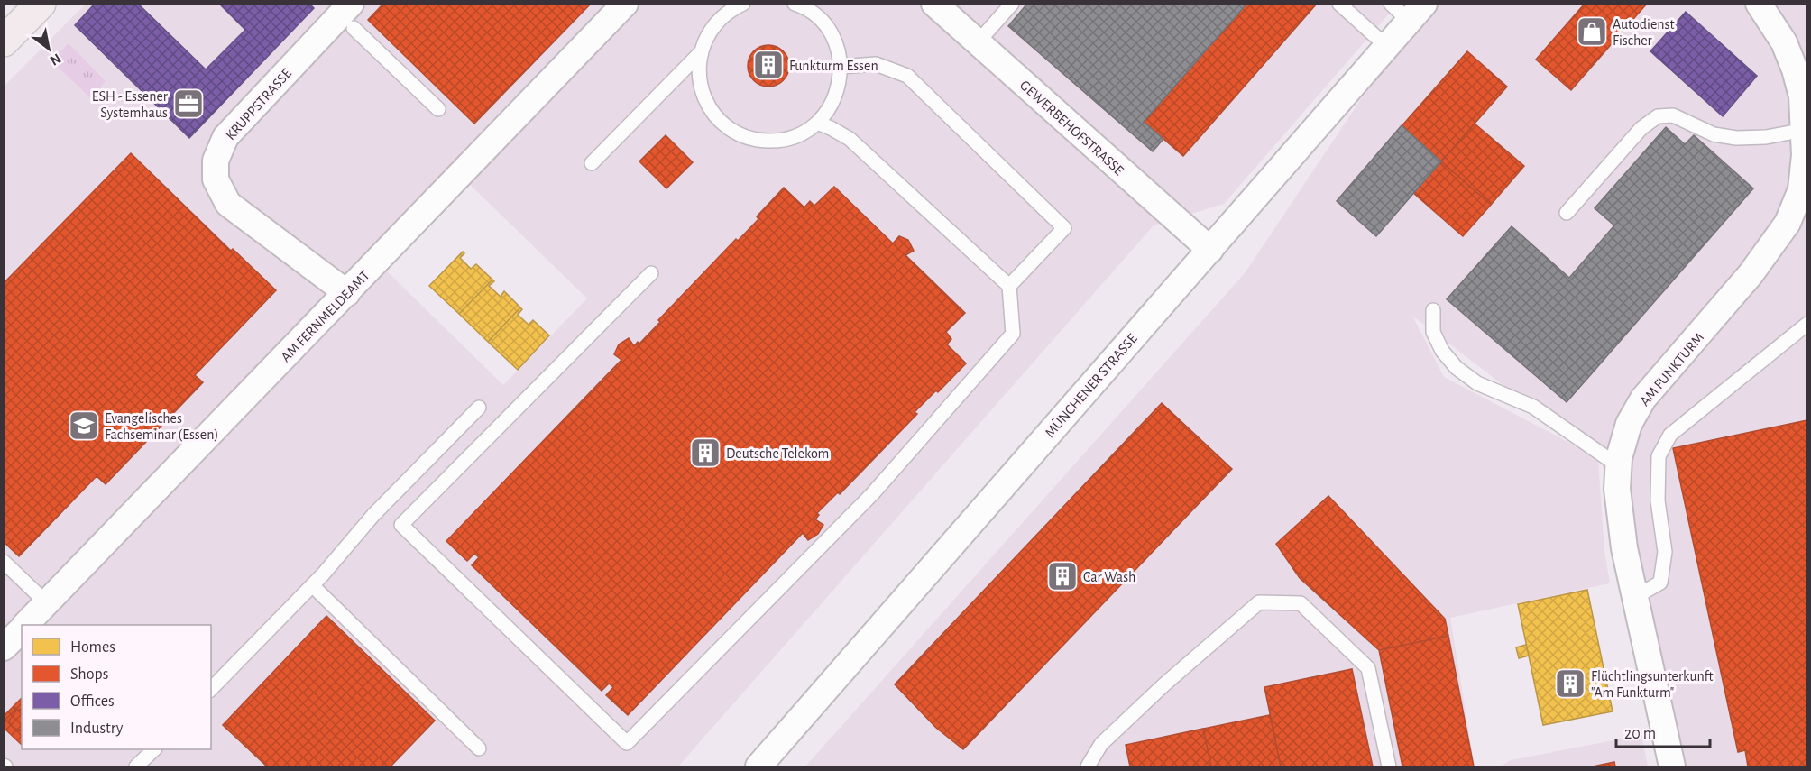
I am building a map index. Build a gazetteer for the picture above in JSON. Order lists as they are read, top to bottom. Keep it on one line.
{"streets":{"street":["KRUPPSTRASSE","GEWERBEHOFSTRASSE","AM FERNMELDEAMT","AM FUNKTURM","MÜNCHENER STRASSE"]},"crossings":[["KRUPPSTRASSE","AM FERNMELDEAMT"],["GEWERBEHOFSTRASSE","MÜNCHENER STRASSE"]],"places":{"shop":["Autodienst Fischer"],"building":["Funkturm Essen","Deutsche Telekom","Car Wash","Flüchtlingsunterkunft \"Am Funkturm\""],"office":["ESH - Essener Systemhaus"],"school or university":["Evangelisches Fachseminar (Essen)"]},"legend":["Homes","Shops","Offices","Industry"],"scale_bar":"20 m","north":"bottom right"}
